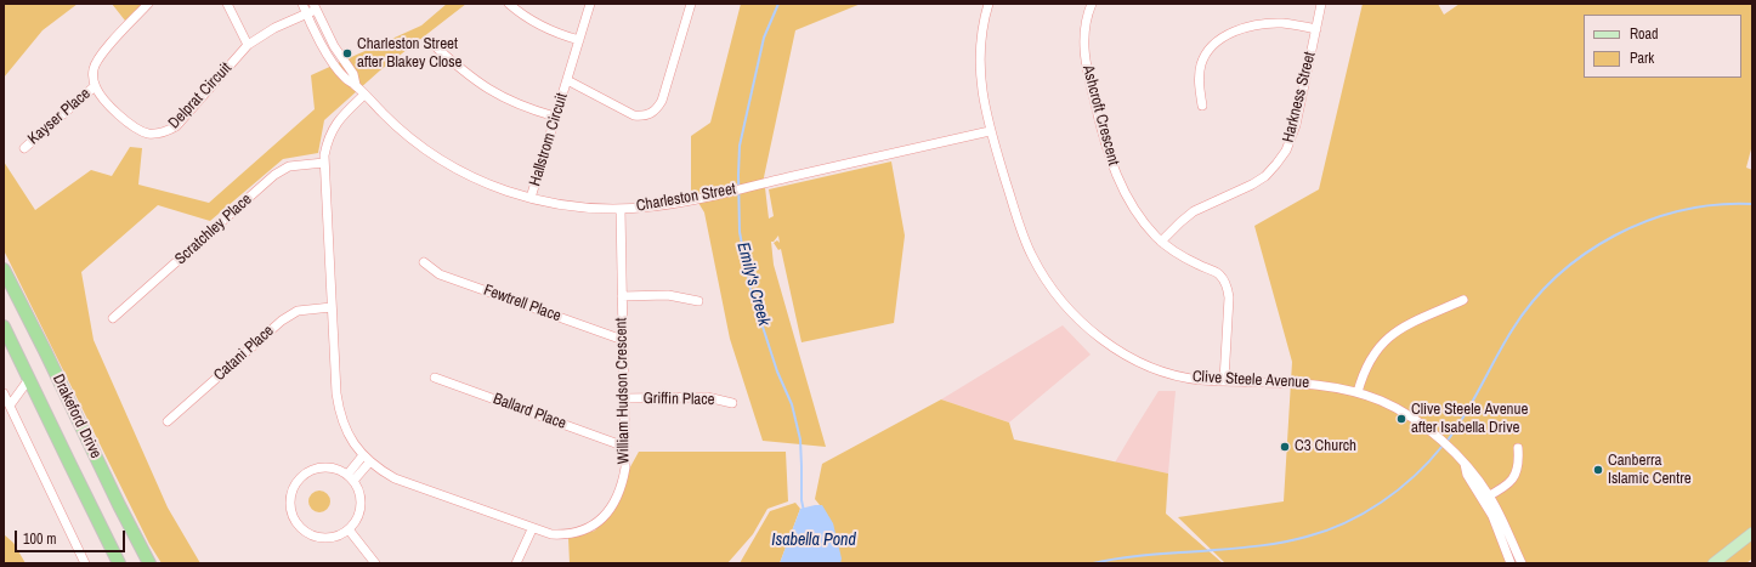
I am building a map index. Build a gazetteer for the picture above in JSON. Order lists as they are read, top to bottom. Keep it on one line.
{"streets":{"highway":["Drakeford Drive"],"street":["Delprat Circuit","Harkness Street","Ashcroft Crescent","Kayser Place","Hallstrom Circuit","Charleston Street","Scratchley Place","Fewtrell Place","Catani Place","Clive Steele Avenue","William Hudson Crescent","Griffin Place","Ballard Place"]},"crossings":[["Delprat Circuit","Kayser Place"],["Delprat Circuit","Charleston Street"],["Harkness Street","Ashcroft Crescent"],["Ashcroft Crescent","Clive Steele Avenue"],["Hallstrom Circuit","Charleston Street"],["Charleston Street","Clive Steele Avenue"],["Charleston Street","William Hudson Crescent"],["Scratchley Place","William Hudson Crescent"],["Fewtrell Place","William Hudson Crescent"],["Catani Place","William Hudson Crescent"],["William Hudson Crescent","Griffin Place"],["William Hudson Crescent","Ballard Place"]],"water":["Emily's Creek","Isabella Pond"],"places":["Charleston Street after Blakey Close","Clive Steele Avenue after Isabella Drive","C3 Church","Canberra Islamic Centre"],"legend":["Road","Park"],"scale_bar":"100 m"}
